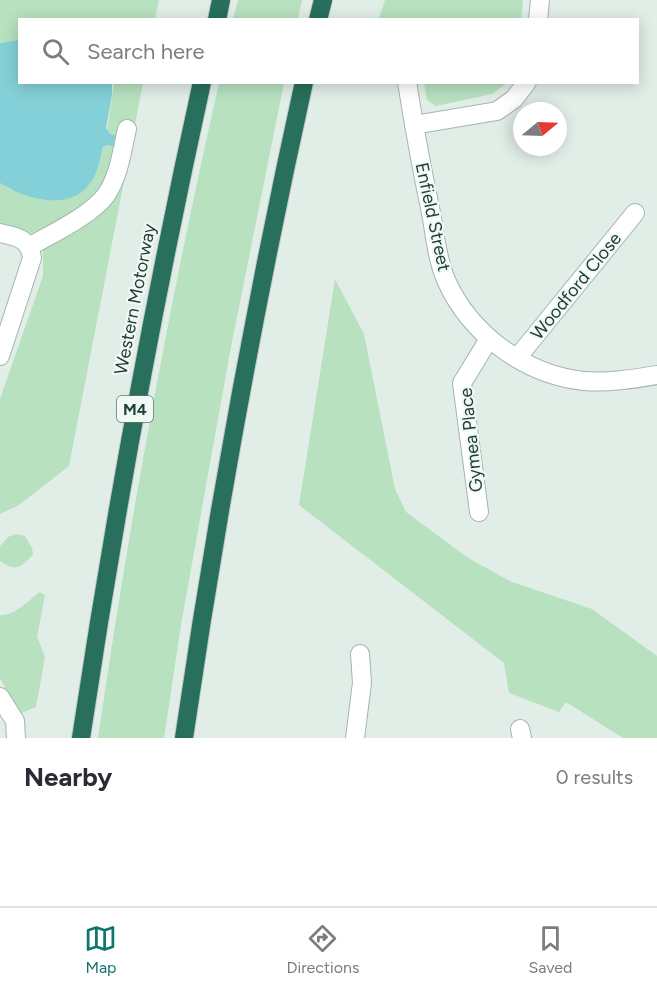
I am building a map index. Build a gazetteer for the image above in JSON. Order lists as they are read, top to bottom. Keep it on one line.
{"streets":{"highway":["Western Motorway","M4"],"street":["Enfield Street","Woodford Close","Gymea Place"]},"crossings":[["Enfield Street","Woodford Close"],["Enfield Street","Gymea Place"]],"north":"right","page":{"search":"Search here","heading":["Nearby","0 results"],"nav":["Map","Directions","Saved"]}}
